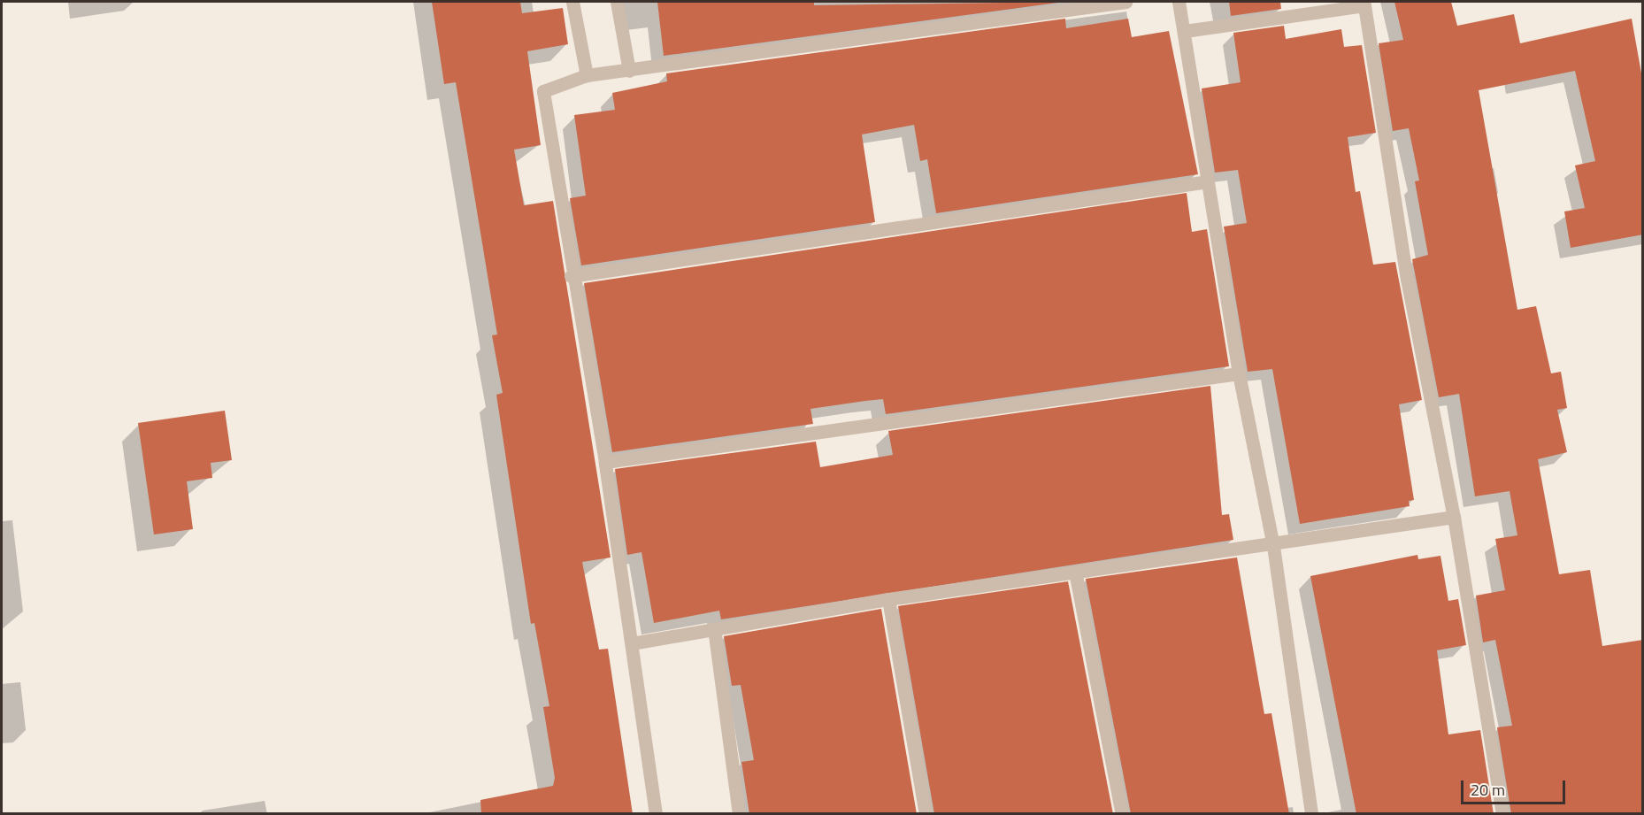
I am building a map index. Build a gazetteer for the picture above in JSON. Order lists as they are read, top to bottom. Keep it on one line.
{"scale_bar":"20 m"}
